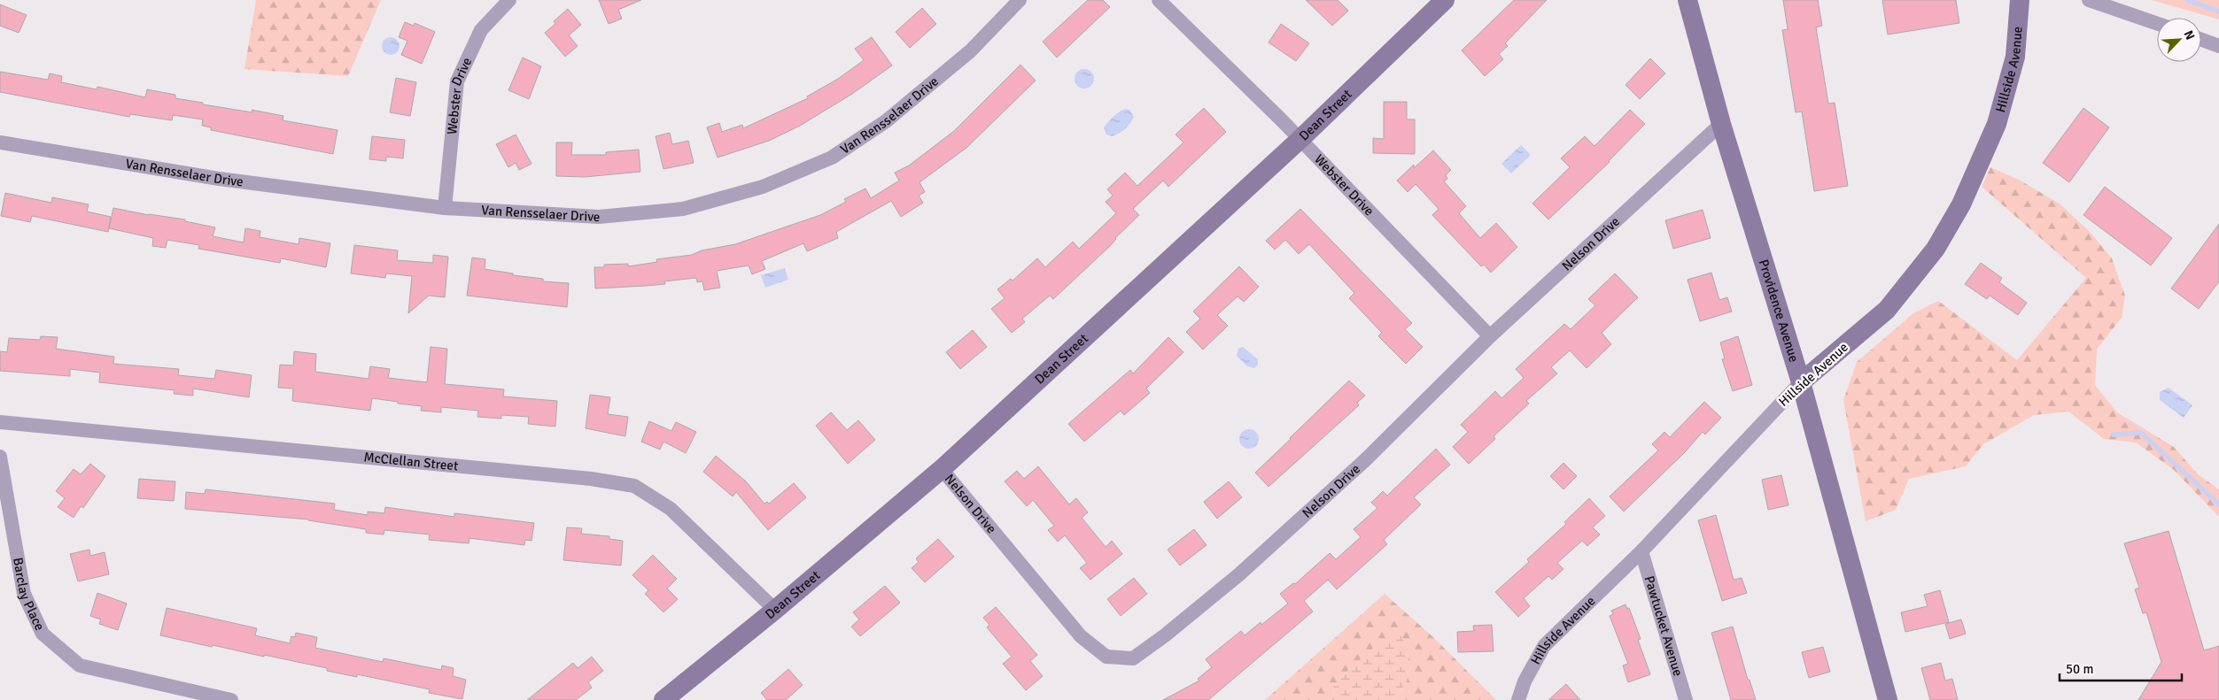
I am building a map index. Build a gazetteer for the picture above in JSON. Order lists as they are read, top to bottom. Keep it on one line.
{"streets":{"street":["Hillside Avenue","Webster Drive","Van Rensselaer Drive","Dean Street","Nelson Drive","Providence Avenue","McClellan Street","Barclay Place","Pawtucket Avenue"]},"crossings":[["Hillside Avenue","Providence Avenue"],["Hillside Avenue","Pawtucket Avenue"],["Webster Drive","Van Rensselaer Drive"],["Webster Drive","Dean Street"],["Webster Drive","Nelson Drive"],["Dean Street","Nelson Drive"],["Dean Street","McClellan Street"],["Nelson Drive","Providence Avenue"]],"scale_bar":"50 m","north":"top right"}
